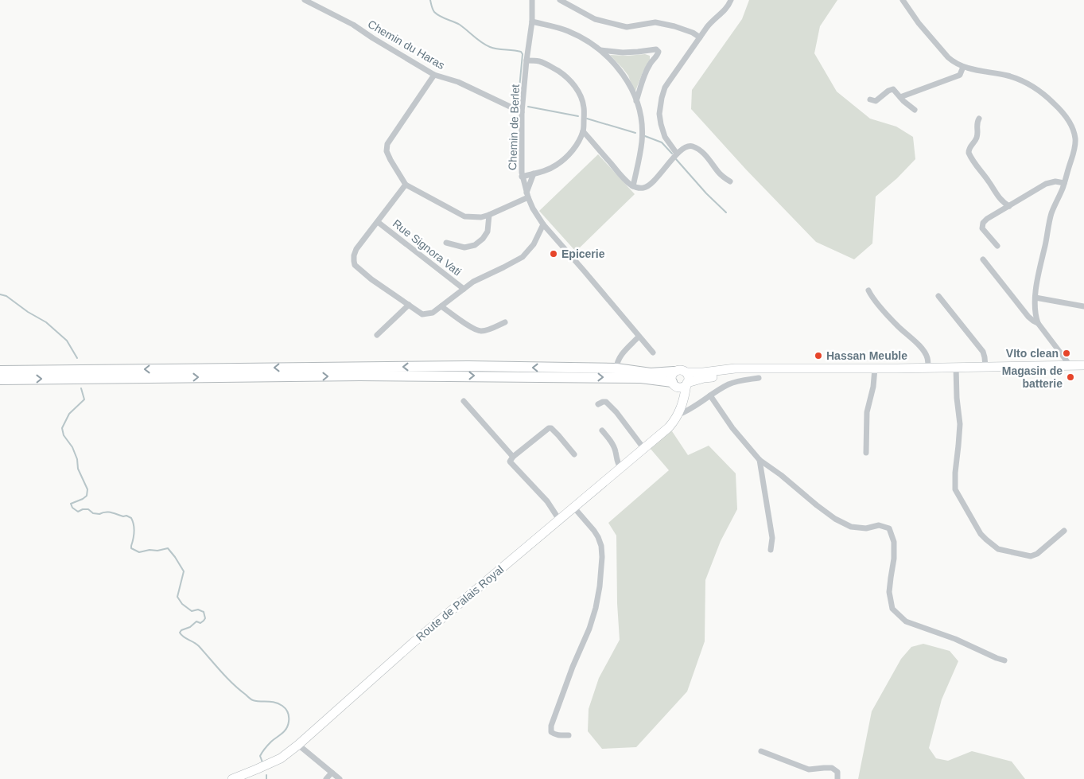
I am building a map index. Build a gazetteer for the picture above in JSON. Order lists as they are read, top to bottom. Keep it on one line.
{"streets":{"main road":["Route de Palais Royal"],"street":["Chemin du Haras","Chemin de Berlet","Rue Signora Vati"]},"crossings":[["Chemin du Haras","Chemin de Berlet"]],"places":["Epicerie","VIto clean","Hassan Meuble","Magasin de batterie"]}
